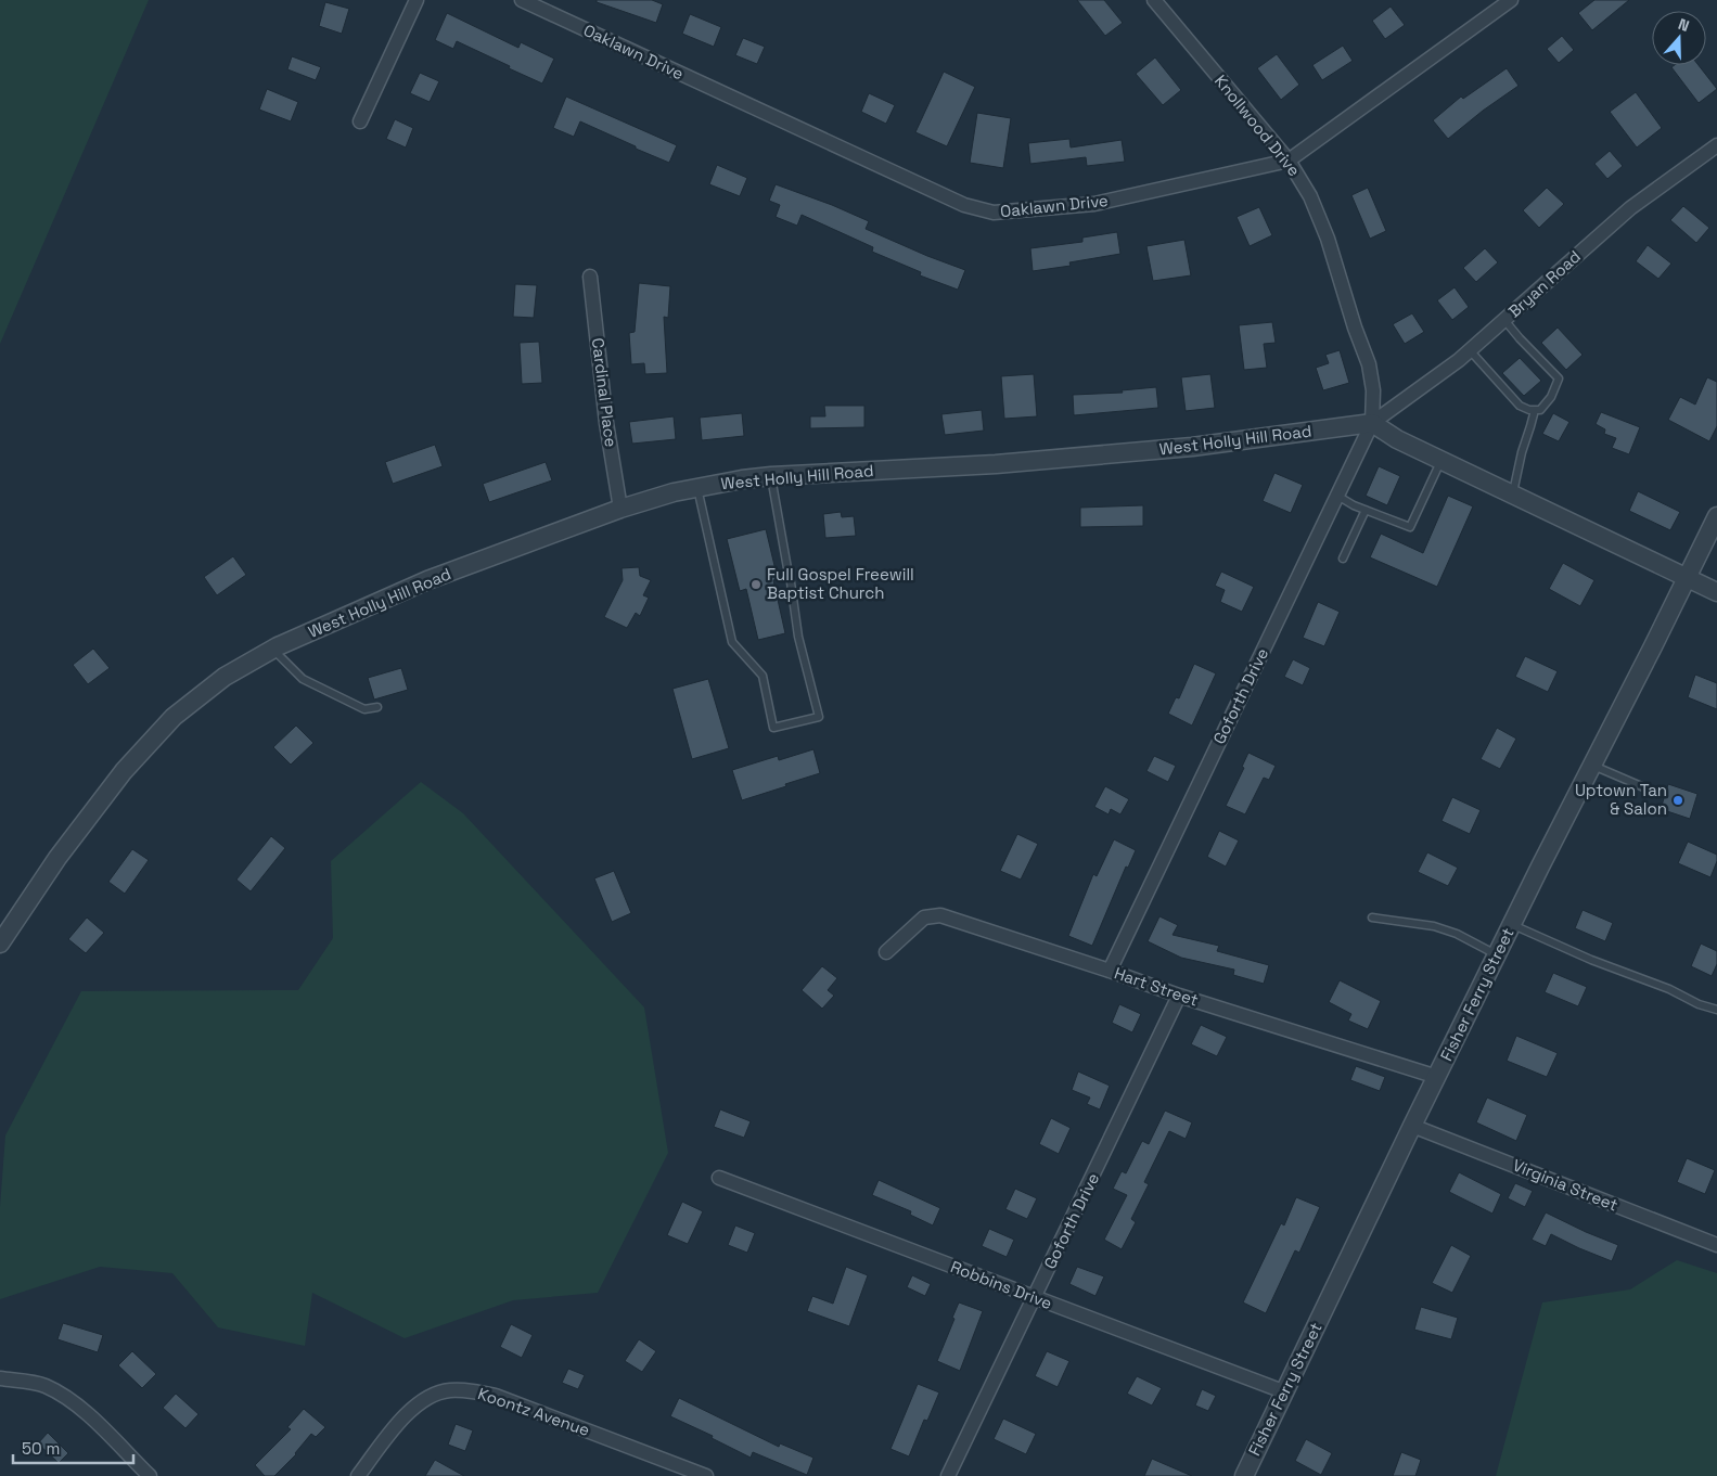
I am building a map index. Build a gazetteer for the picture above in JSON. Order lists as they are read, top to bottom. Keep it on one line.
{"streets":{"street":["Oaklawn Drive","Knollwood Drive","Bryan Road","Cardinal Place","West Holly Hill Road","Goforth Drive","Hart Street","Fisher Ferry Street","Virginia Street","Robbins Drive","Koontz Avenue"]},"crossings":[["Oaklawn Drive","Knollwood Drive"],["Knollwood Drive","Bryan Road"],["Knollwood Drive","West Holly Hill Road"],["Knollwood Drive","Goforth Drive"],["Bryan Road","West Holly Hill Road"],["Bryan Road","Goforth Drive"],["Cardinal Place","West Holly Hill Road"],["West Holly Hill Road","Goforth Drive"],["Goforth Drive","Hart Street"],["Goforth Drive","Robbins Drive"],["Hart Street","Fisher Ferry Street"],["Fisher Ferry Street","Virginia Street"],["Fisher Ferry Street","Robbins Drive"]],"places":["Full Gospel Freewill Baptist Church","Uptown Tan & Salon"],"scale_bar":"50 m","north":"top"}
